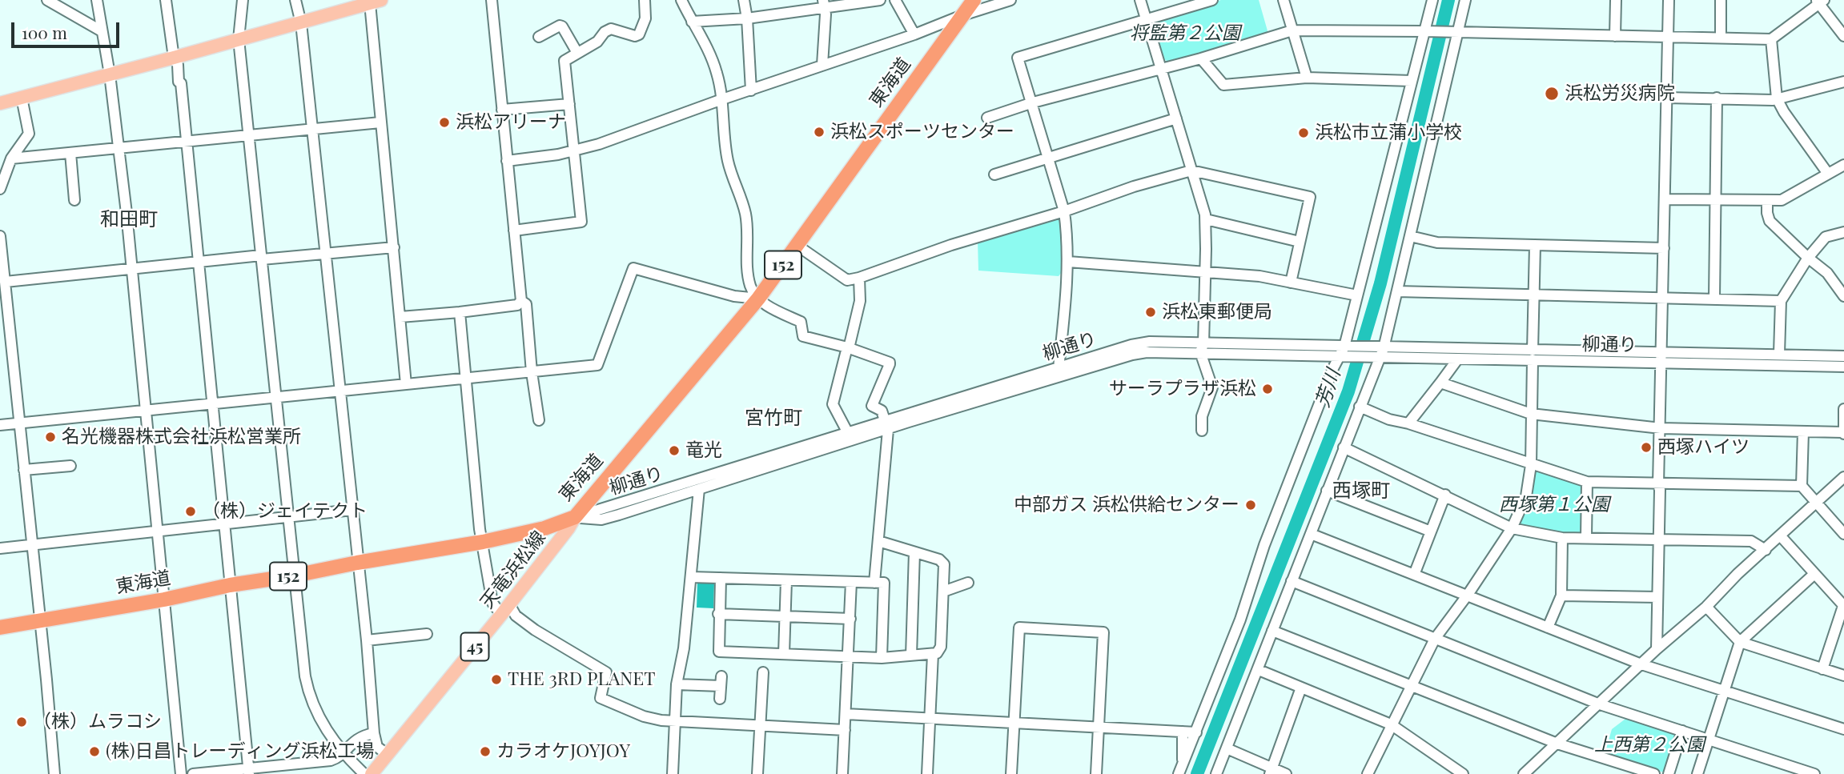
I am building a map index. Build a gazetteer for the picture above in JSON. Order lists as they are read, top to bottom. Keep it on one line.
{"streets":{"highway":["東海道","152"],"main road":["天竜浜松線","45"],"street":["柳通り"]},"crossings":[["東海道","柳通り"],["東海道","天竜浜松線"],["柳通り","天竜浜松線"]],"districts":["和田町","宮竹町","西塚町"],"water":["芳川"],"parks":["将監第２公園","西塚第１公園","上西第２公園"],"places":["浜松労災病院","浜松アリーナ","浜松スポーツセンター","浜松市立蒲小学校","浜松東郵便局","サーラプラザ浜松","名光機器株式会社浜松営業所","西塚ハイツ","竜光","中部ガス 浜松供給センター","（株）ジェイテクト","THE 3RD PLANET","（株）ムラコシ","(株)日昌トレーディング浜松工場","カラオケJOYJOY"],"scale_bar":"100 m"}
